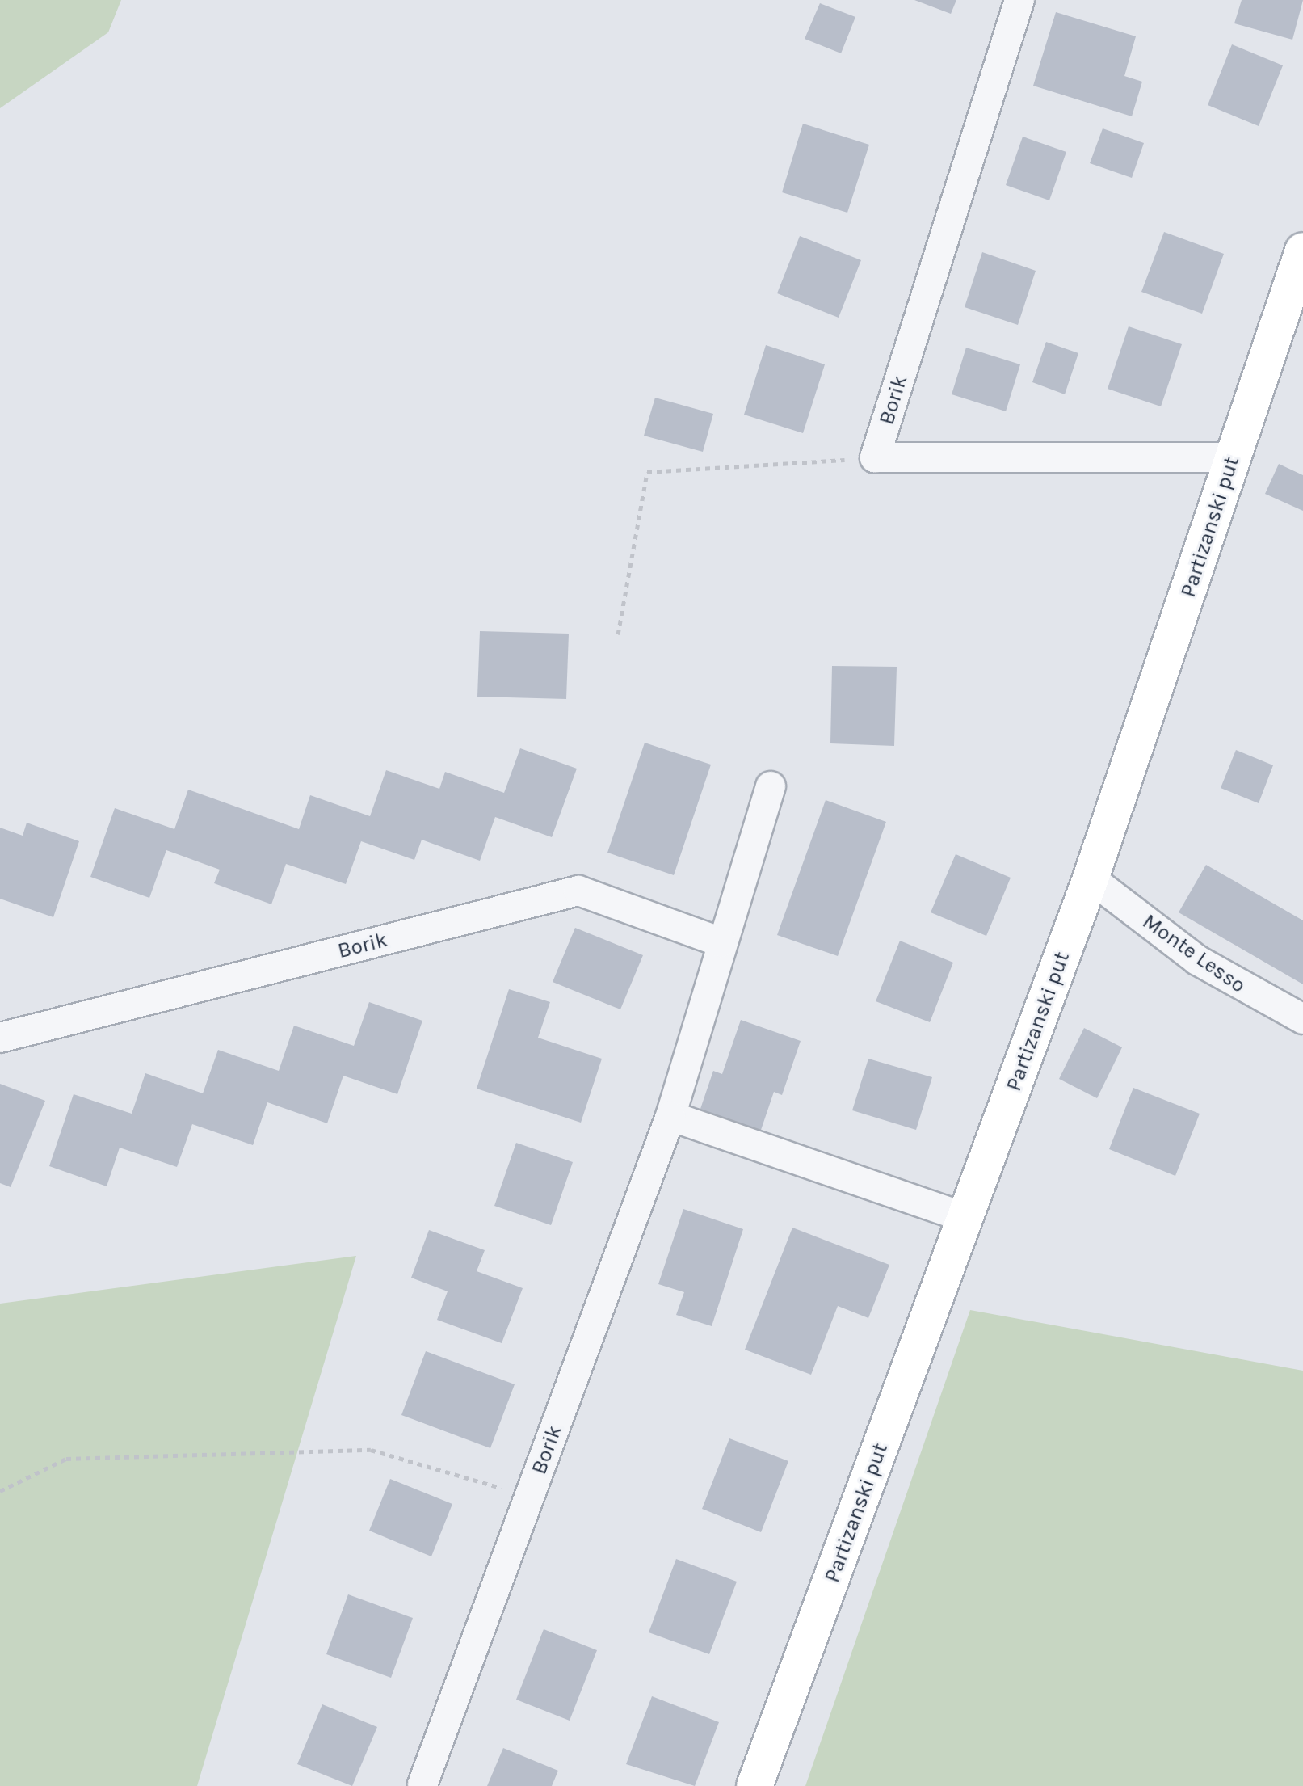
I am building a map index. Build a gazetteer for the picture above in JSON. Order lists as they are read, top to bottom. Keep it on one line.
{"streets":{"street":["Borik","Partizanski put","Monte Lesso"]},"crossings":[["Borik","Partizanski put"],["Partizanski put","Monte Lesso"]]}
